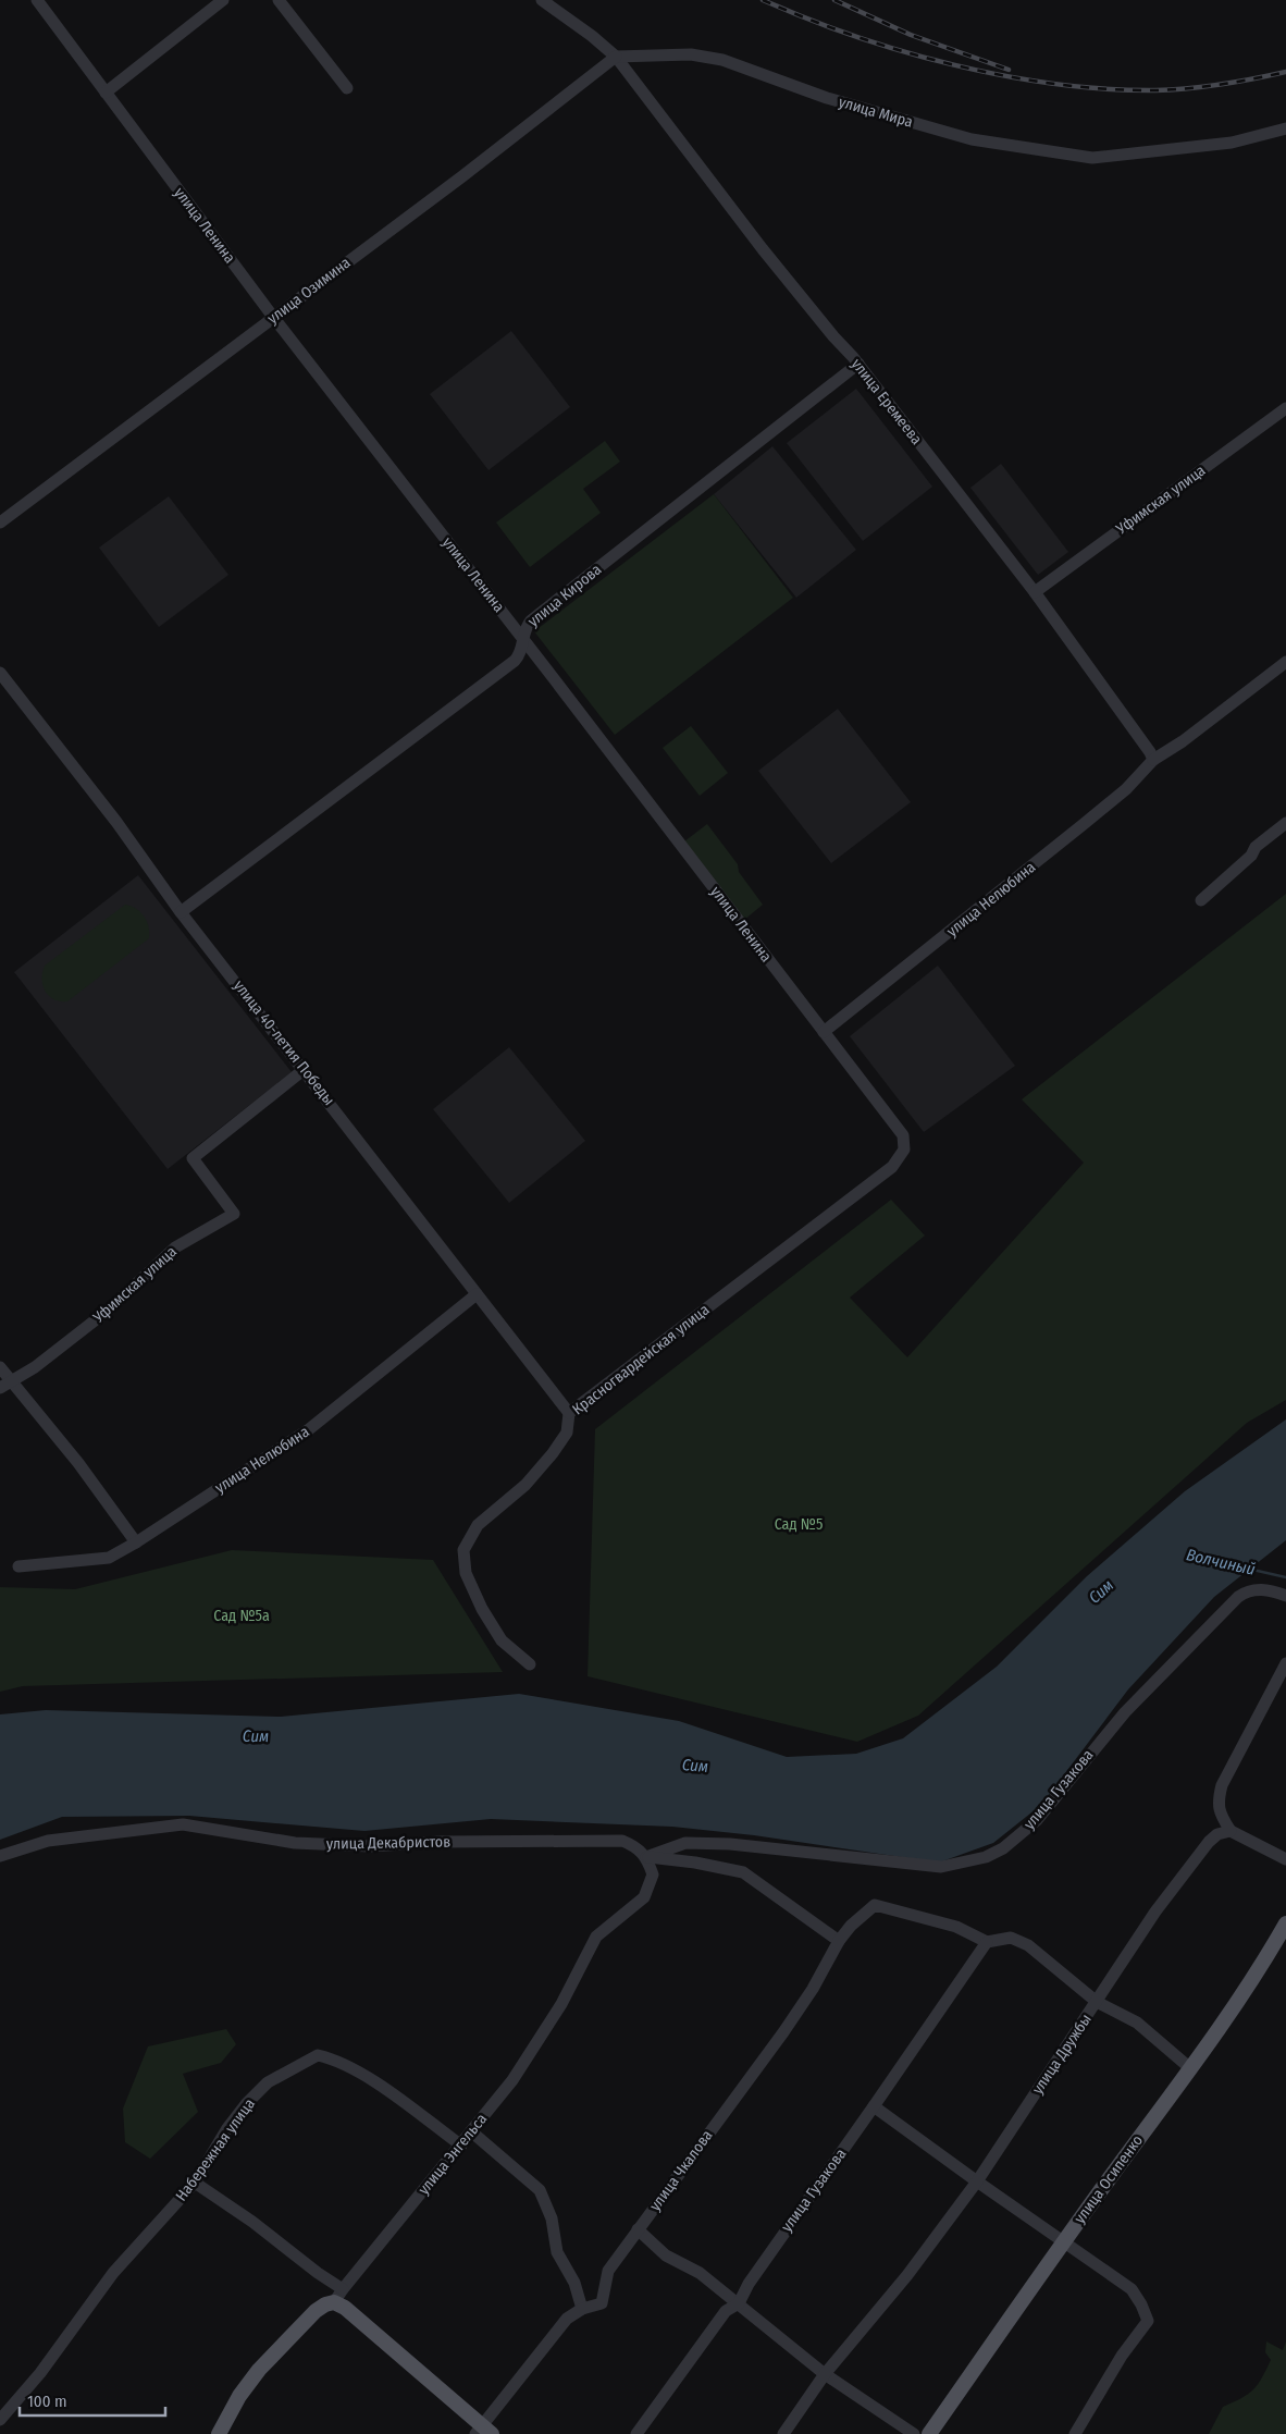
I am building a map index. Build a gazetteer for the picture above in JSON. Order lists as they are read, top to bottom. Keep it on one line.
{"streets":{"main road":["улица Энгельса","улица Осипенко"],"street":["улица Мира","улица Ленина","улица Озимина","улица Еремеева","Уфимская улица","улица Кирова","улица Нелюбина","улица 40-летия Победы","Красногвардейская улица","улица Гузакова","улица Декабристов","улица Дружбы","Набережная улица","улица Чкалова"]},"crossings":[["улица Мира","улица Озимина"],["улица Мира","улица Еремеева"],["улица Ленина","улица Озимина"],["улица Ленина","улица Кирова"],["улица Ленина","улица Нелюбина"],["улица Ленина","Красногвардейская улица"],["улица Озимина","улица Еремеева"],["улица Еремеева","Уфимская улица"],["улица Еремеева","улица Кирова"],["улица Еремеева","улица Нелюбина"],["Уфимская улица","улица 40-летия Победы"],["улица Кирова","улица 40-летия Победы"],["улица Нелюбина","улица 40-летия Победы"],["улица 40-летия Победы","Красногвардейская улица"],["улица Гузакова","улица Декабристов"],["улица Гузакова","улица Энгельса"],["улица Гузакова","улица Чкалова"],["улица Декабристов","улица Энгельса"],["Набережная улица","улица Энгельса"]],"water":["Волчиный","Сим"],"parks":["Сад №5","Сад №5а"],"scale_bar":"100 m"}
